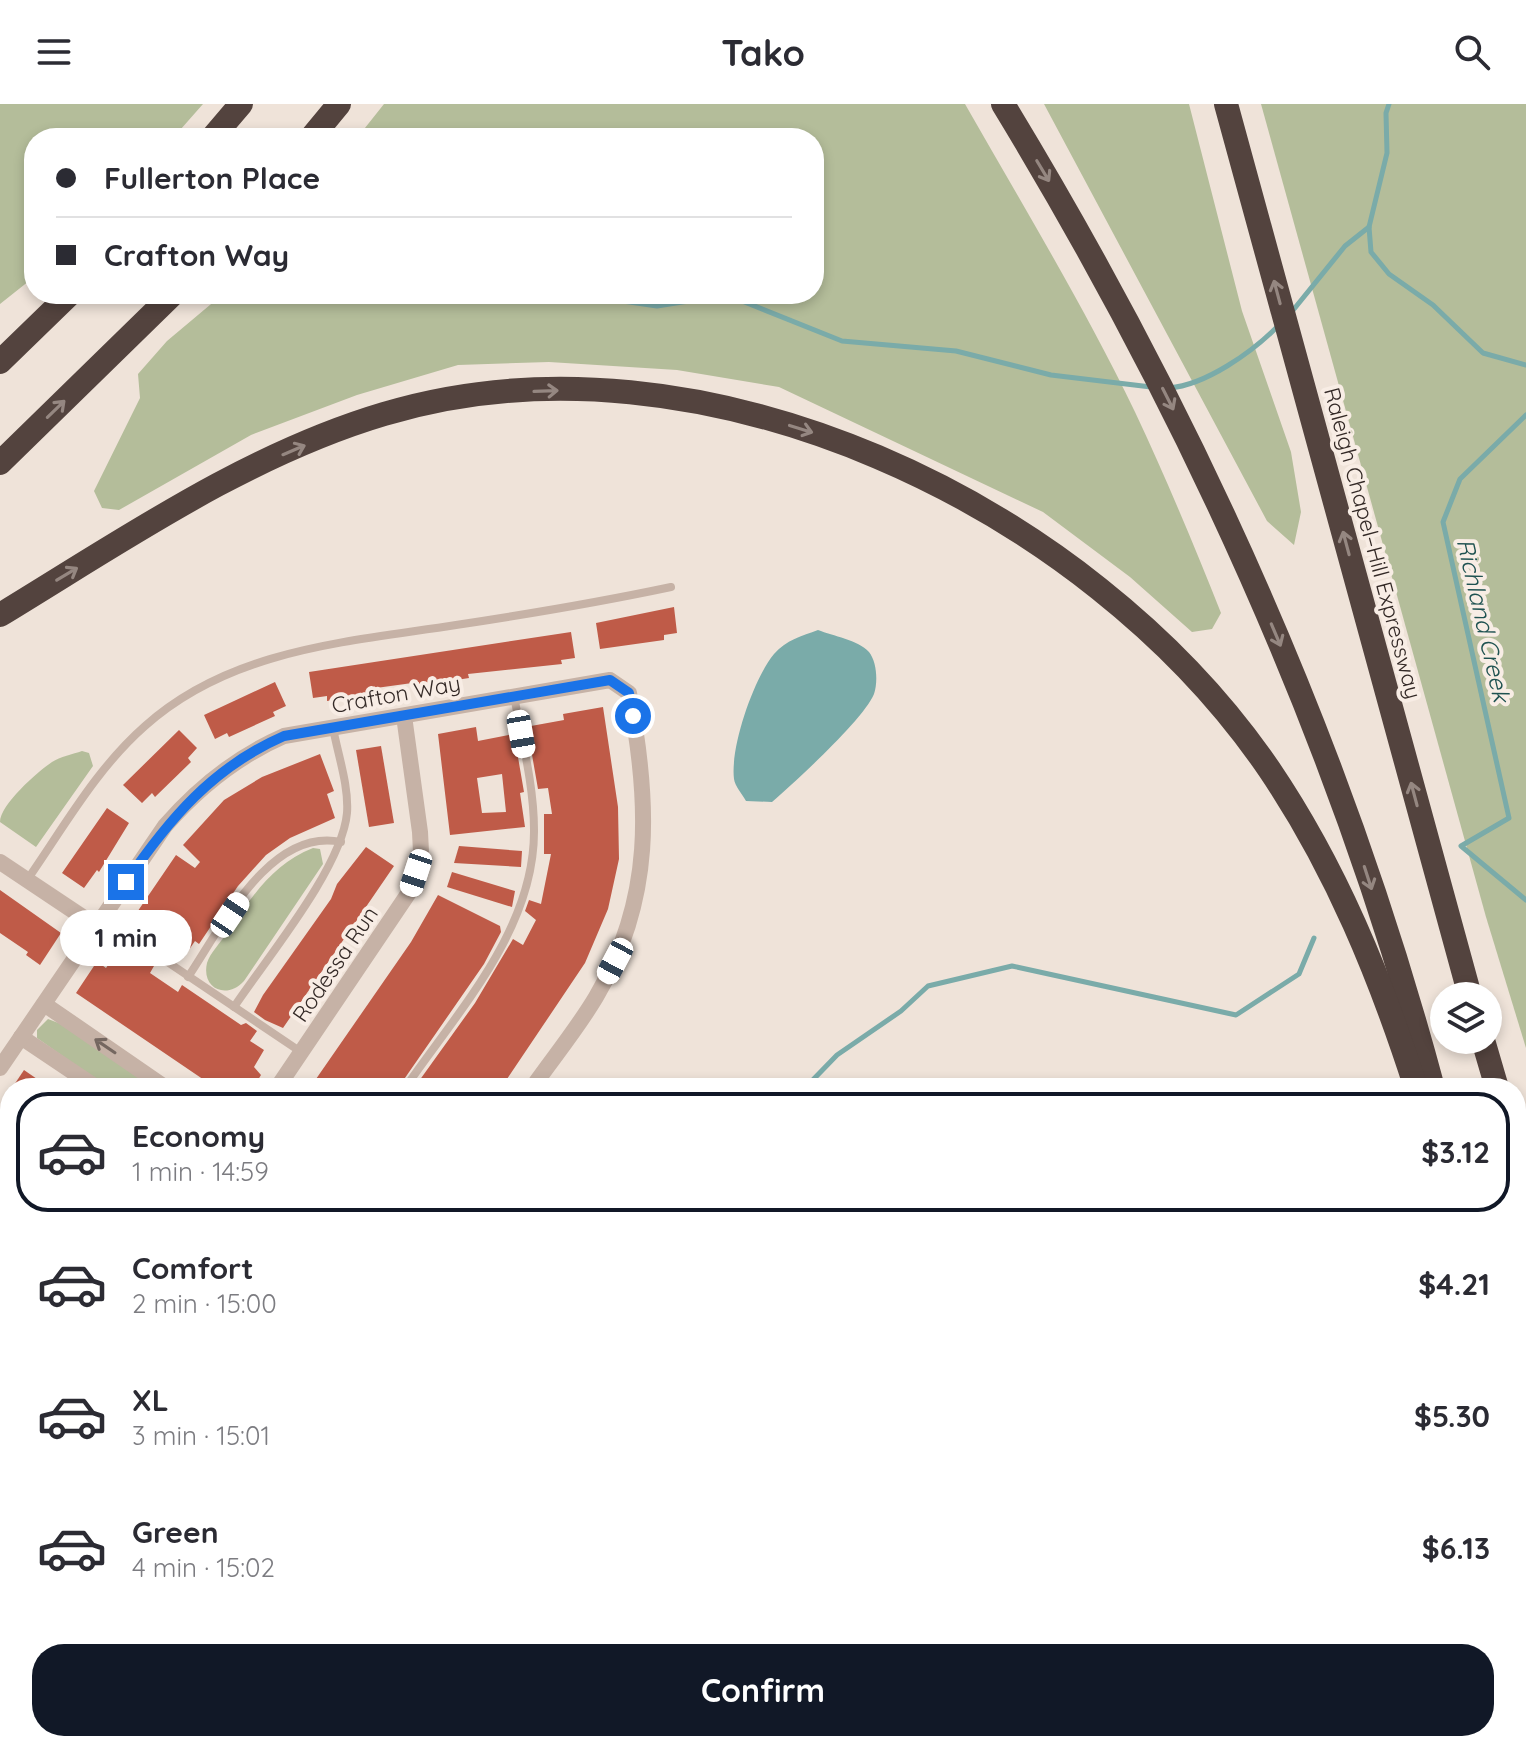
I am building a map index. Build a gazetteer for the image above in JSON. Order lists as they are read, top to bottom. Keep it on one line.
{"streets":{"highway":["Raleigh Chapel–Hill Expressway"],"street":["Crafton Way","Rodessa Run"]},"crossings":[["Crafton Way","Rodessa Run"]],"water":["Richland Creek"],"page":{"header":"Tako","banner":["Fullerton Place","Crafton Way"],"bubble":"1 min","list":[{"name":"Economy","note":"1 min · 14:59","value":"$3.12"},{"name":"Comfort","note":"2 min · 15:00","value":"$4.21"},{"name":"XL","note":"3 min · 15:01","value":"$5.30"},{"name":"Green","note":"4 min · 15:02","value":"$6.13"}],"buttons":"Confirm"}}
